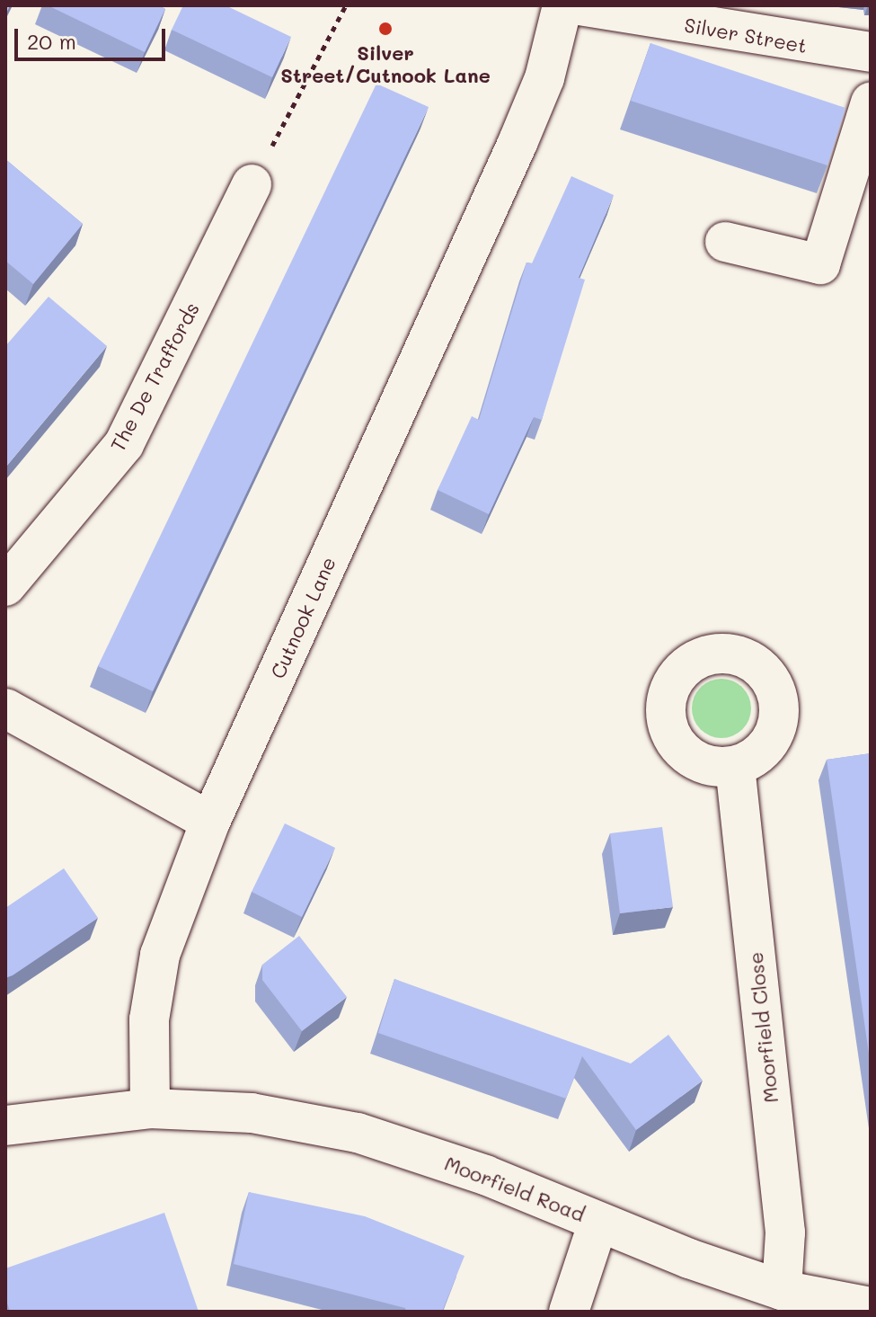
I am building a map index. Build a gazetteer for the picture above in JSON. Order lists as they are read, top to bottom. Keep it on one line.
{"streets":{"street":["Silver Street","The De Traffords","Cutnook Lane","Moorfield Close","Moorfield Road"]},"crossings":[["Cutnook Lane","Moorfield Road"],["Moorfield Close","Moorfield Road"]],"places":["Silver Street/Cutnook Lane"],"scale_bar":"20 m"}
